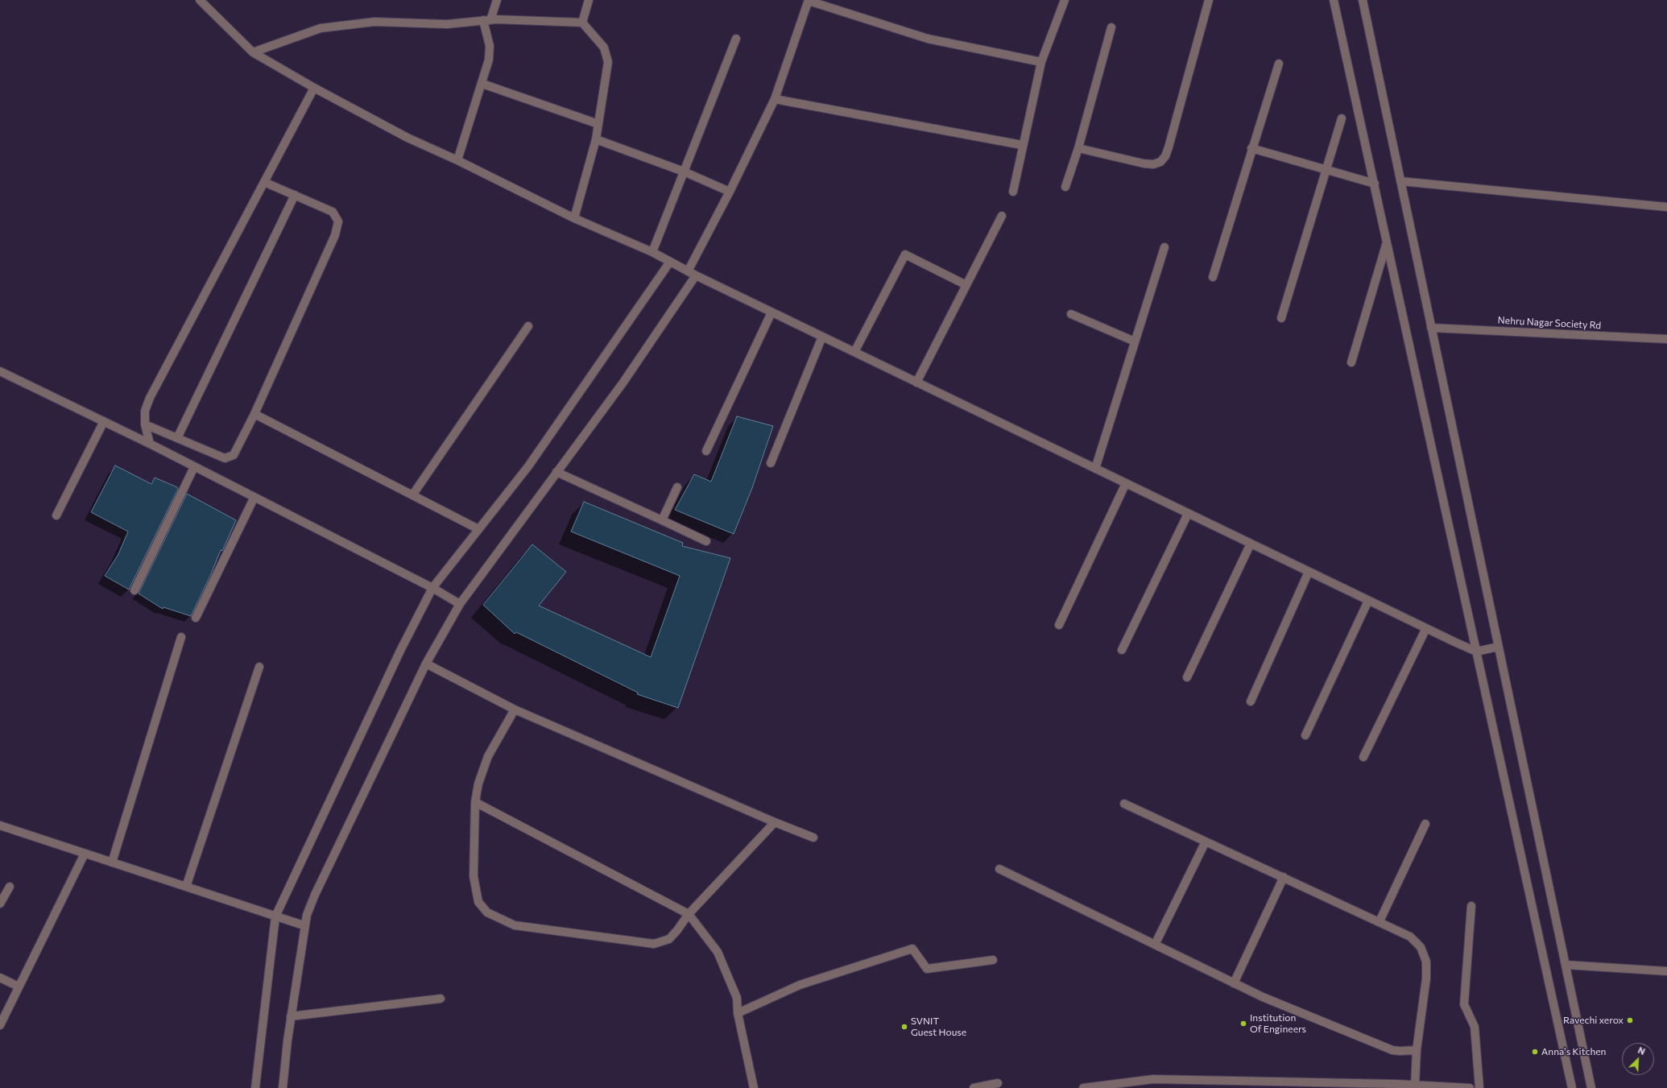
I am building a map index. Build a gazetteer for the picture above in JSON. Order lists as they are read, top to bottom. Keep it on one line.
{"streets":{"street":["Nehru Nagar Society Rd"]},"places":["Ravechi xerox","Institution Of Engineers","SVNIT Guest House","Anna's Kitchen"],"north":"top right"}
